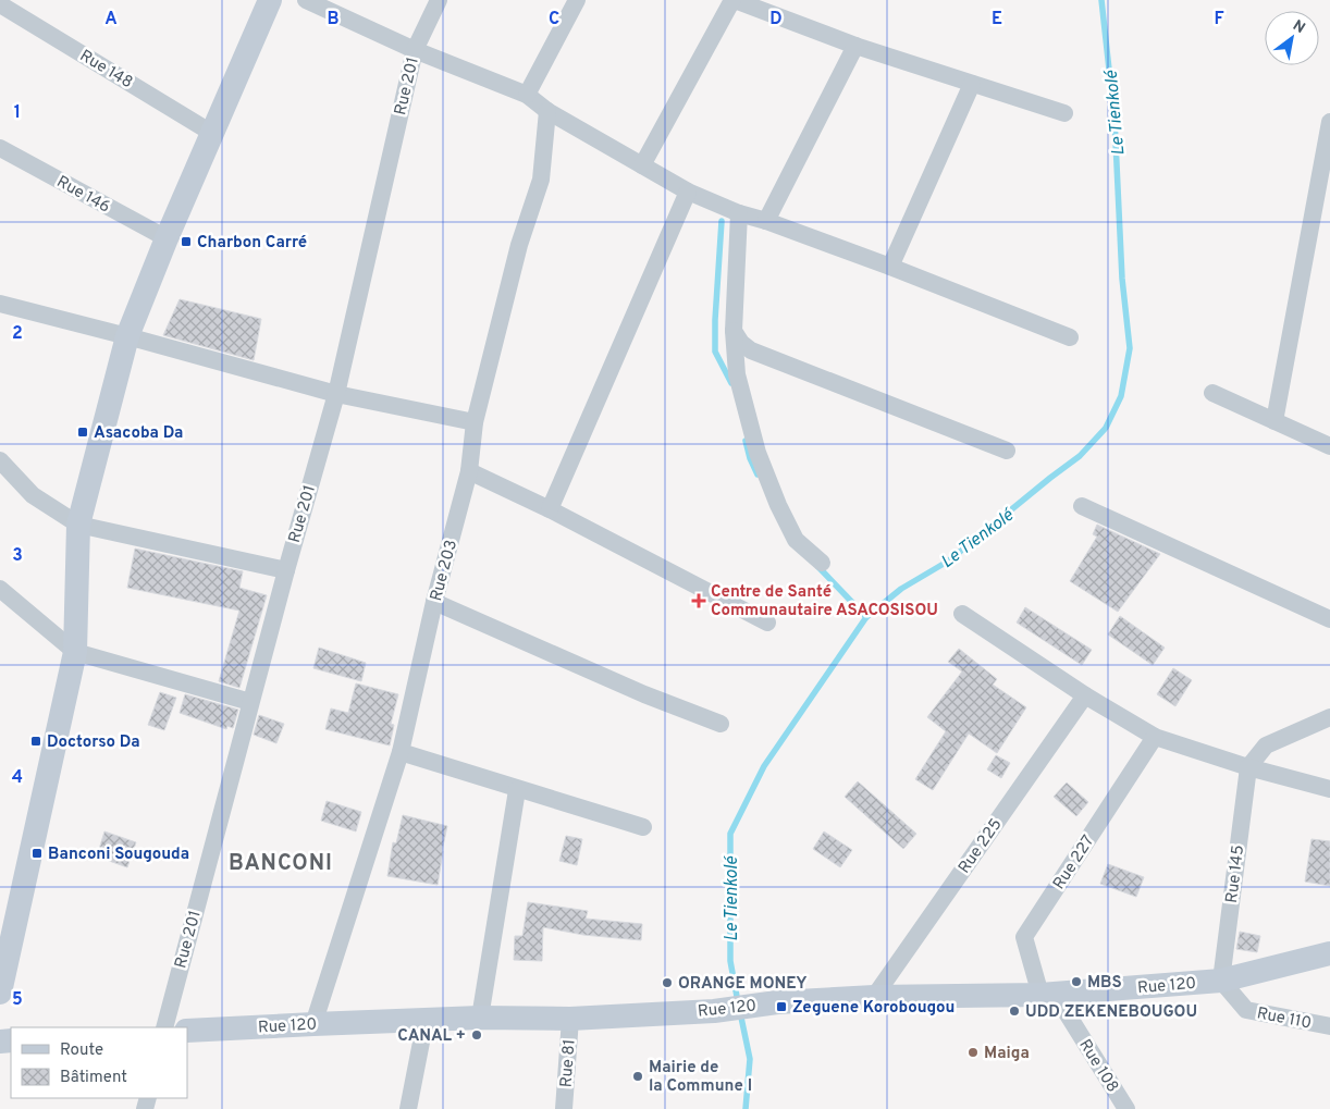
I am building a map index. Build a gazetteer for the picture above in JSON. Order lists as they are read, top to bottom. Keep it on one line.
{"streets":{"main road":["Rue 120"],"street":["Rue 148","Rue 201","Rue 146","Rue 203","Rue 225","Rue 227","Rue 145","Rue 110","Rue 81","Rue 108"]},"crossings":[["Rue 203","Rue 120"],["Rue 225","Rue 120"],["Rue 227","Rue 120"],["Rue 227","Rue 108"],["Rue 145","Rue 120"],["Rue 145","Rue 110"],["Rue 120","Rue 110"],["Rue 120","Rue 81"],["Rue 120","Rue 108"]],"districts":["BANCONI"],"water":["Le Tienkolé"],"places":{"transit":["Charbon Carré","Asacoba Da","Doctorso Da","Banconi Sougouda","Zeguene Korobougou"],"health":["Centre de Santé Communautaire ASACOSISOU"],"other":["MBS","ORANGE MONEY","UDD ZEKENEBOUGOU","CANAL +","Maiga","Mairie de la Commune I"]},"legend":["Route","Bâtiment"],"north":"top right","grid":{"columns":["A","B","C","D","E","F"],"rows":["1","2","3","4","5"]}}
